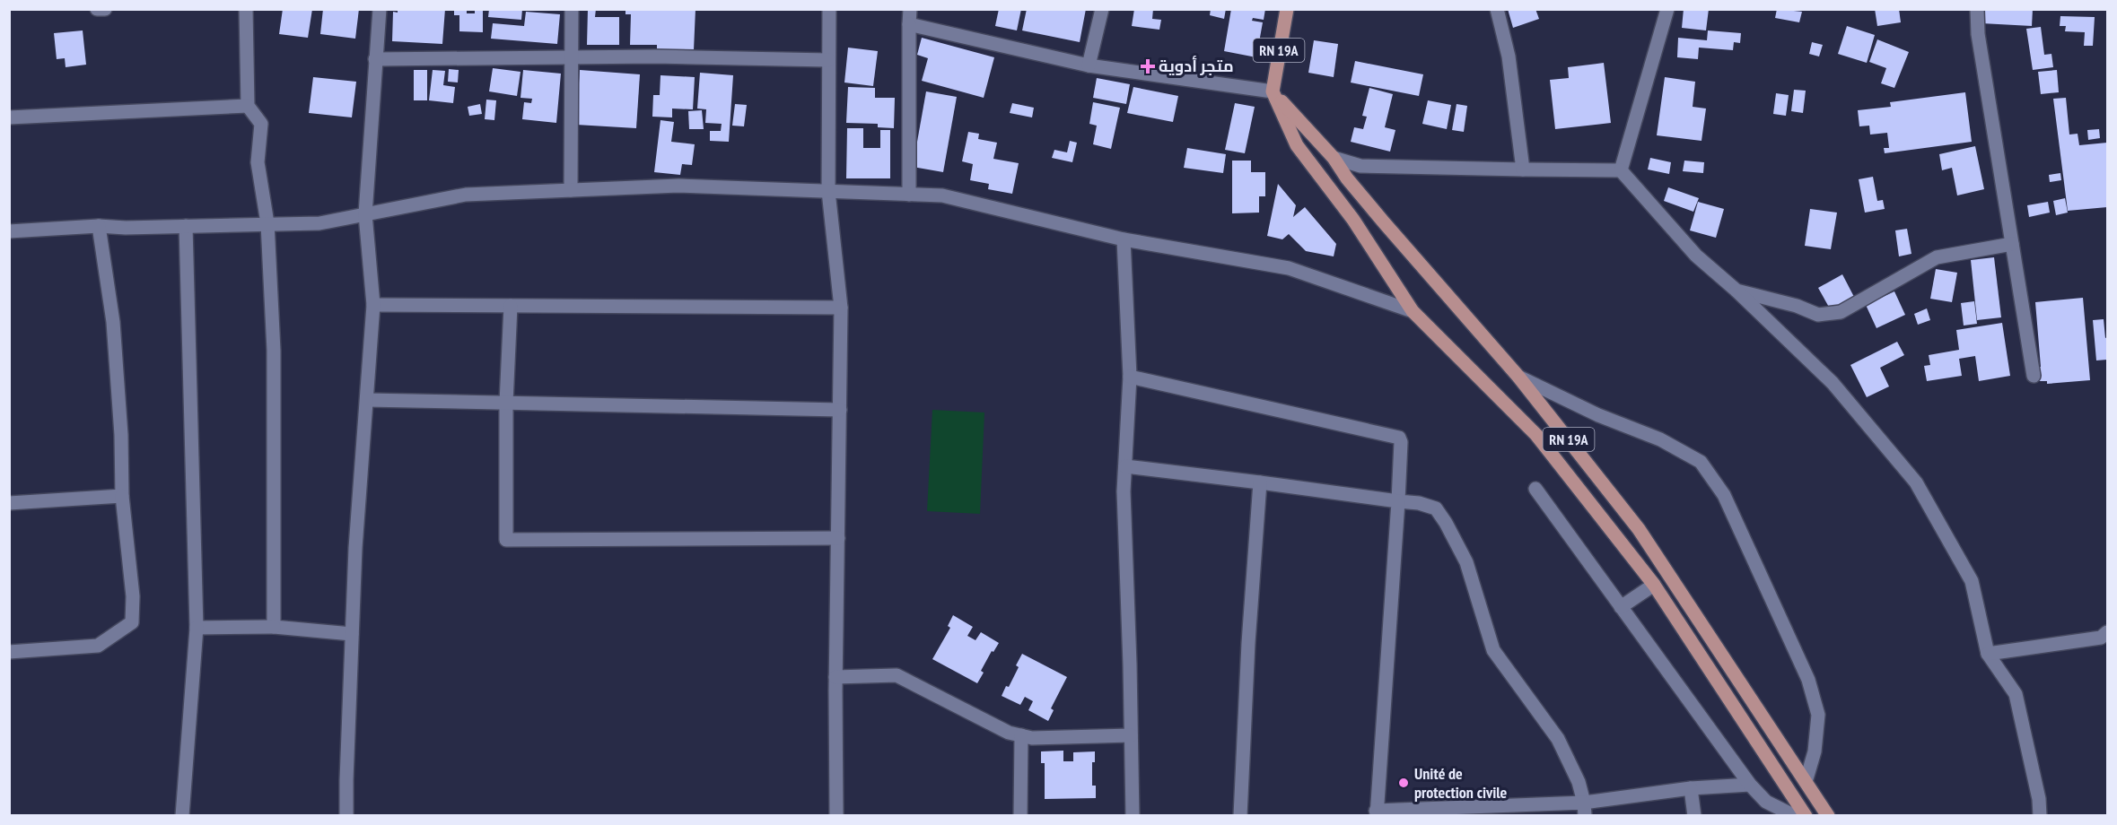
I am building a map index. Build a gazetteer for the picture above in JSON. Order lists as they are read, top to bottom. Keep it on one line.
{"streets":{"main road":["RN 19A"]},"places":{"health":["متجر أدوية"],"other":["Unité de protection civile"]}}
